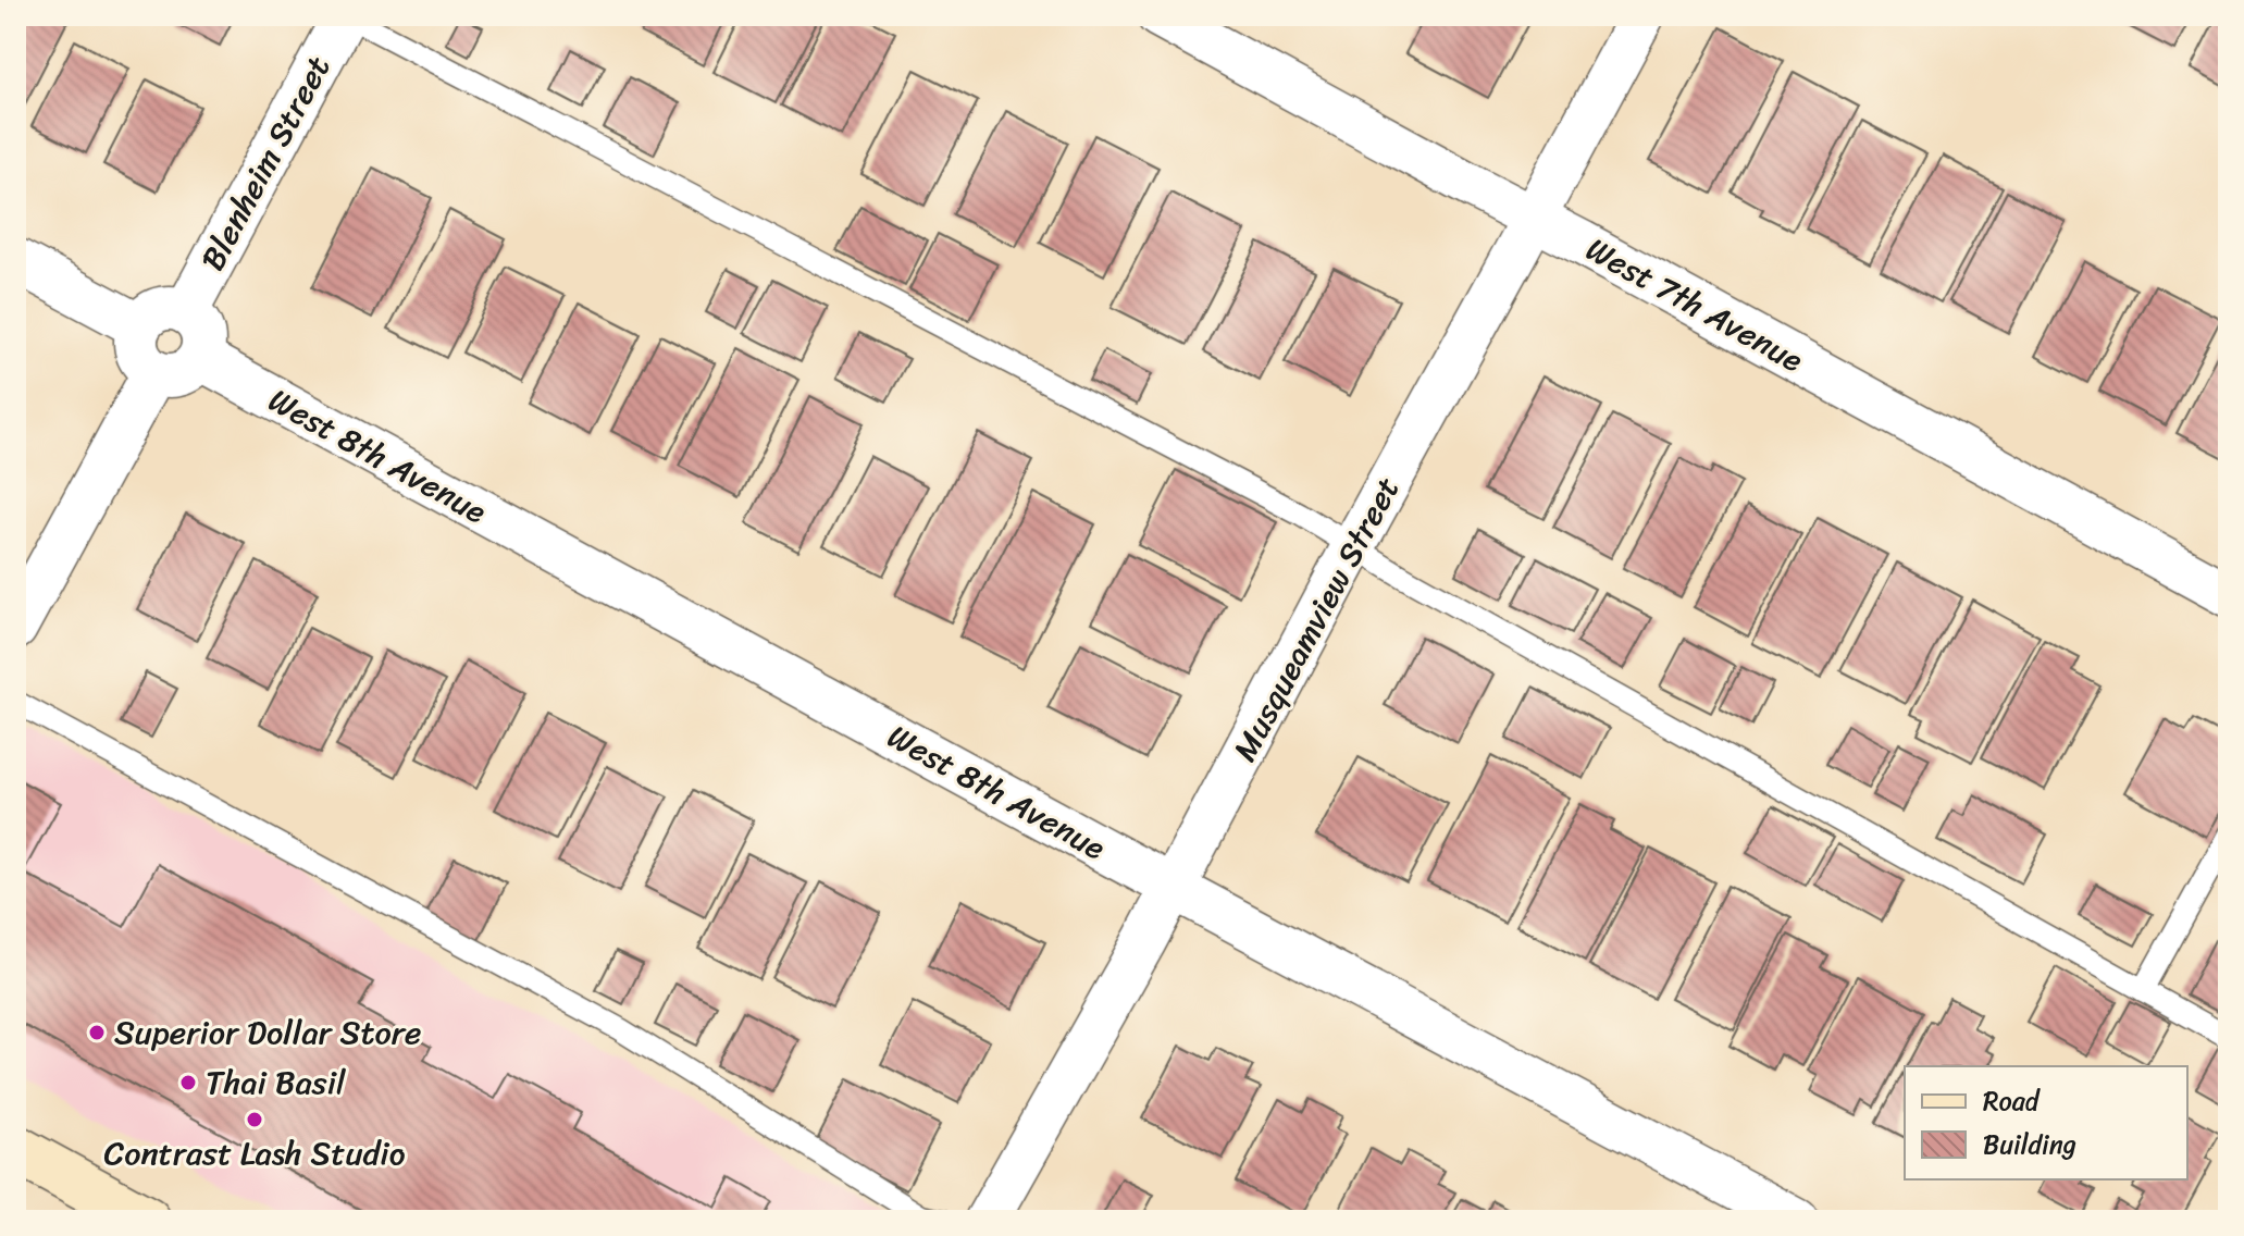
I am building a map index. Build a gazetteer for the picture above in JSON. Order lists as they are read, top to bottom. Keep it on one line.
{"streets":{"street":["Blenheim Street","West 7th Avenue","West 8th Avenue","Musqueamview Street"]},"crossings":[["Blenheim Street","West 8th Avenue"],["West 7th Avenue","Musqueamview Street"],["West 8th Avenue","Musqueamview Street"]],"places":["Superior Dollar Store","Thai Basil","Contrast Lash Studio"],"legend":["Road","Building"]}
